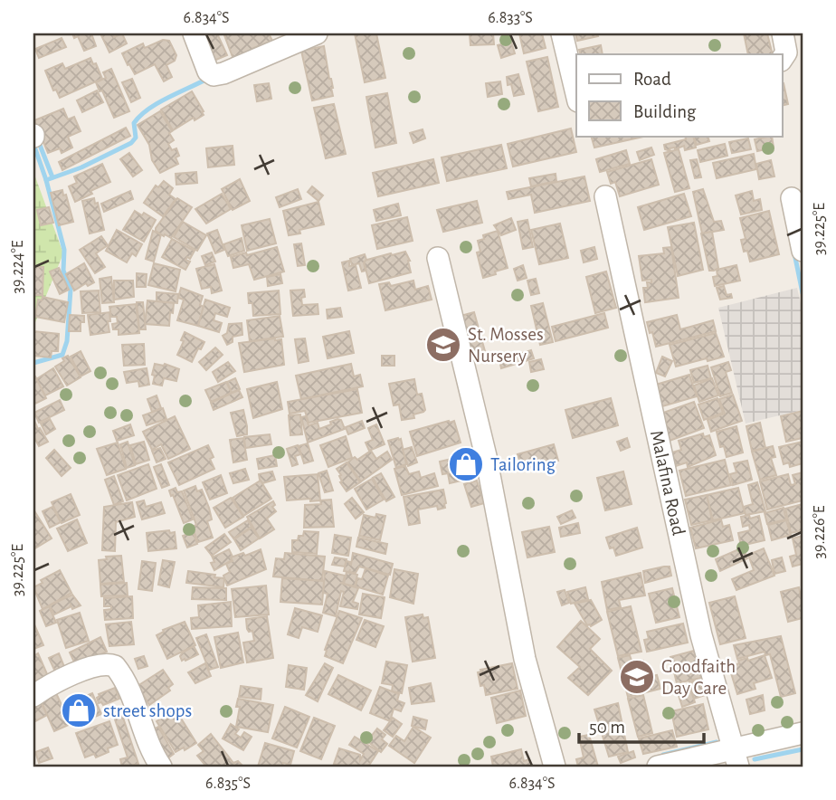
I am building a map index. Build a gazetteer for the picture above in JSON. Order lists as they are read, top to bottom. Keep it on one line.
{"streets":{"street":["Malafina Road"]},"places":{"school or university":["St. Mosses Nursery","Goodfaith Day Care"],"shop":["Tailoring","street shops"]},"legend":["Road","Building"],"scale_bar":"50 m","coordinates":["6.834°S","6.833°S","39.225°E","39.224°E","39.226°E","6.835°S"]}
